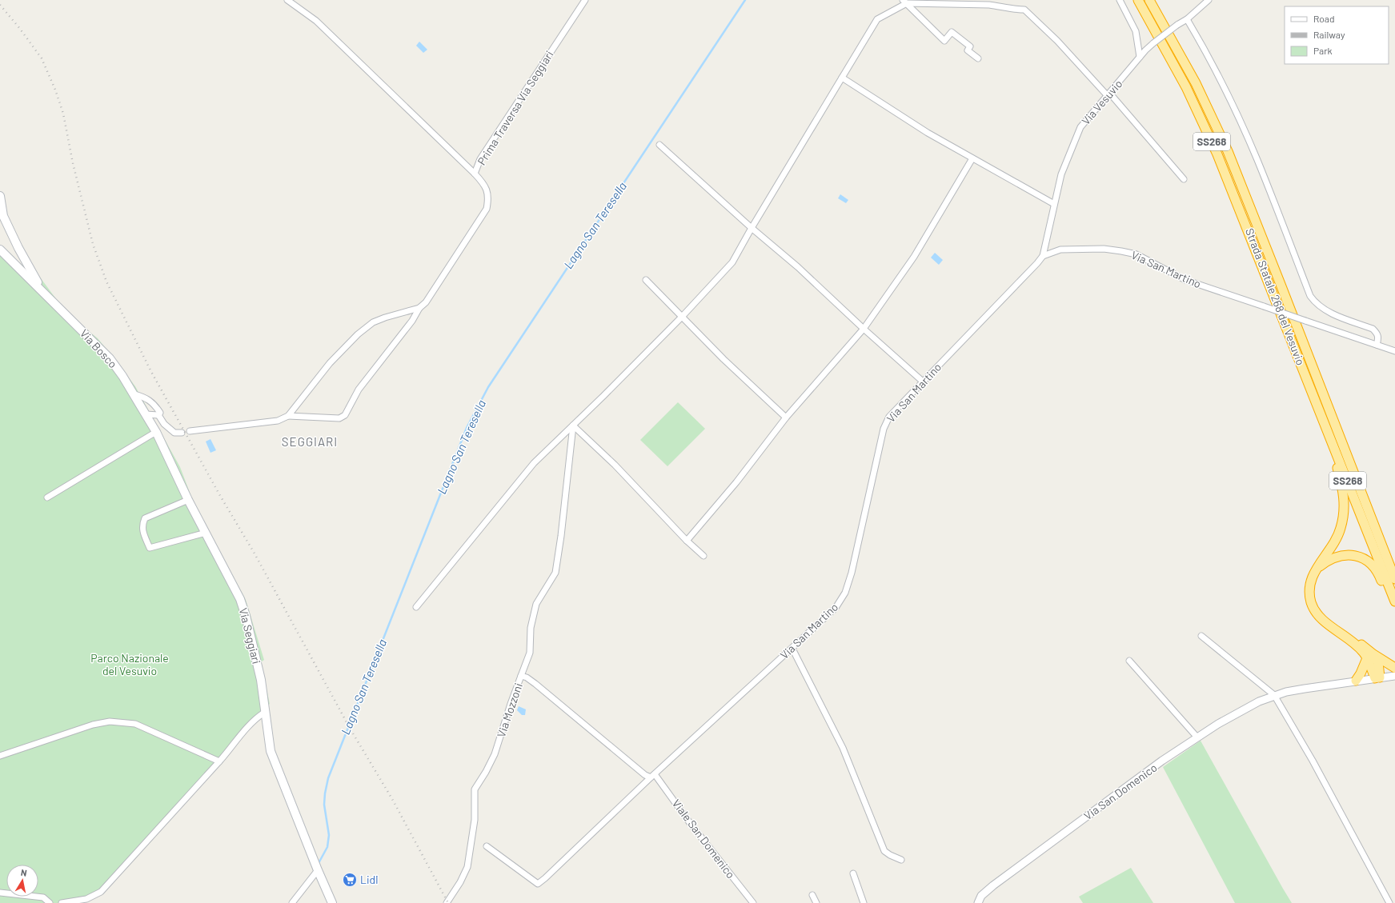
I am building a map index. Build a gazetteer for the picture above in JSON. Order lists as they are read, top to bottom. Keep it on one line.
{"streets":{"highway":["SS268","Strada Statale 268 del Vesuvio"],"main road":["Via Bosco","Via Seggiari"],"street":["Via Vesuvio","Prima Traversa Via Seggiari","Via San Martino","Via Mozzoni","Via San Domenico","Viale San Domenico"]},"crossings":[["Via Vesuvio","Via San Martino"],["Via San Martino","Via Mozzoni"],["Via San Martino","Viale San Domenico"],["Via Bosco","Via Seggiari"],["Via Mozzoni","Viale San Domenico"]],"districts":["SEGGIARI"],"water":["Lagno San Teresella"],"parks":["Parco Nazionale del Vesuvio"],"places":{"supermarket":["Lidl"]},"legend":["Road","Railway","Park"],"north":"top"}
